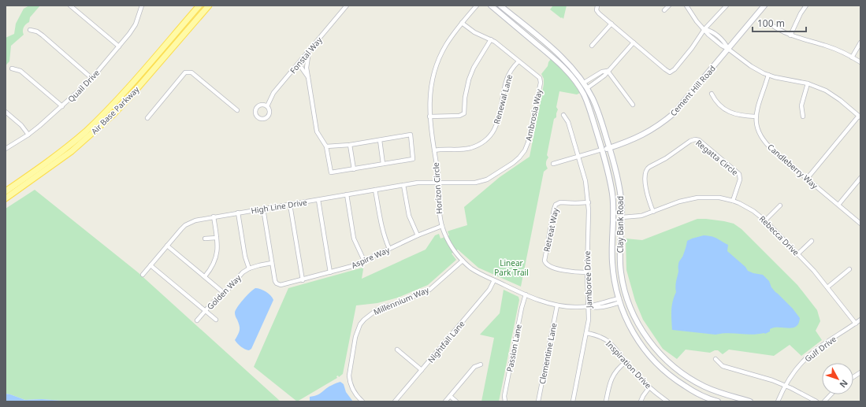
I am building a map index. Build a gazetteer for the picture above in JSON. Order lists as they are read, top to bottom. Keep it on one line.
{"streets":{"main road":["Air Base Parkway"],"street":["Fonstal Way","Quail Drive","Cement Hill Road","Renewal Lane","Ambrosia Way","Regatta Circle","Candleberry Way","Horizon Circle","High Line Drive","Clay Bank Road","Retreat Way","Rebecca Drive","Aspire Way","Jamboree Drive","Golden Way","Millennium Way","Nightfall Lane","Passion Lane","Gulf Drive","Clementine Lane","Inspiration Drive"]},"crossings":[["Cement Hill Road","Clay Bank Road"],["Renewal Lane","Ambrosia Way"],["Renewal Lane","Horizon Circle"],["Ambrosia Way","Horizon Circle"],["Ambrosia Way","High Line Drive"],["Regatta Circle","Rebecca Drive"],["Horizon Circle","High Line Drive"],["Horizon Circle","Clay Bank Road"],["Horizon Circle","Aspire Way"],["Horizon Circle","Jamboree Drive"],["Horizon Circle","Millennium Way"],["Horizon Circle","Nightfall Lane"],["Horizon Circle","Passion Lane"],["Horizon Circle","Clementine Lane"],["Clay Bank Road","Rebecca Drive"],["Retreat Way","Jamboree Drive"],["Rebecca Drive","Gulf Drive"],["Aspire Way","Golden Way"],["Jamboree Drive","Inspiration Drive"]],"parks":["Linear Park Trail"],"scale_bar":"100 m","north":"bottom right"}
